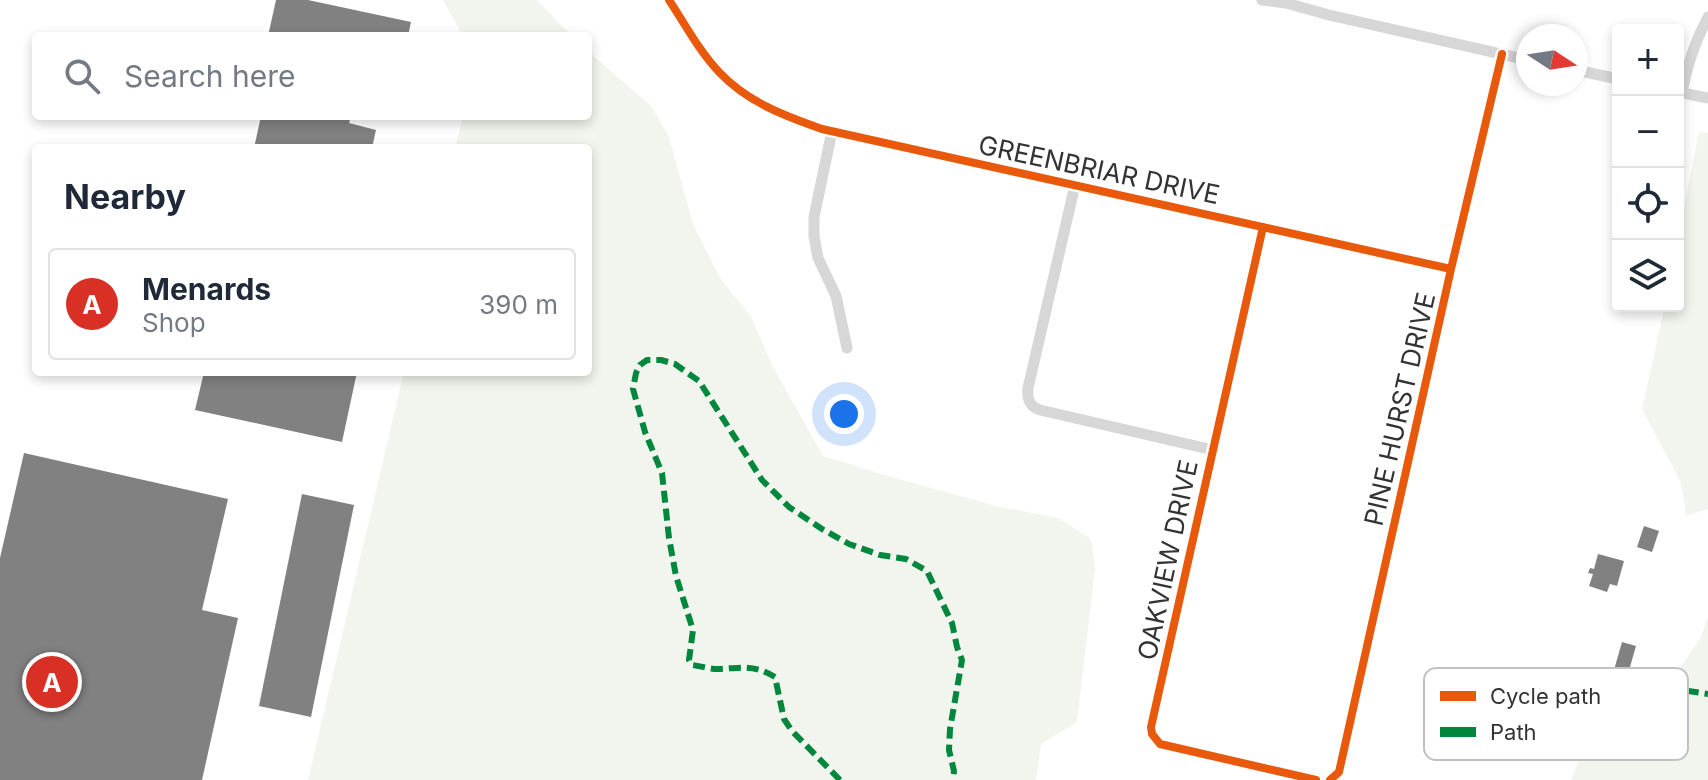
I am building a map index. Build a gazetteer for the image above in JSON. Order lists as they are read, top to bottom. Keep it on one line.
{"streets":{"street":["GREENBRIAR DRIVE","PINE HURST DRIVE","OAKVIEW DRIVE"]},"crossings":[["GREENBRIAR DRIVE","PINE HURST DRIVE"],["GREENBRIAR DRIVE","OAKVIEW DRIVE"]],"legend":["Cycle path","Path"],"north":"right","page":{"map_buttons":["+","−"],"search":"Search here","heading":"Nearby","list":[{"mark":"A","name":"Menards","note":"Shop","value":"390 m"}],"pins":"A"}}
